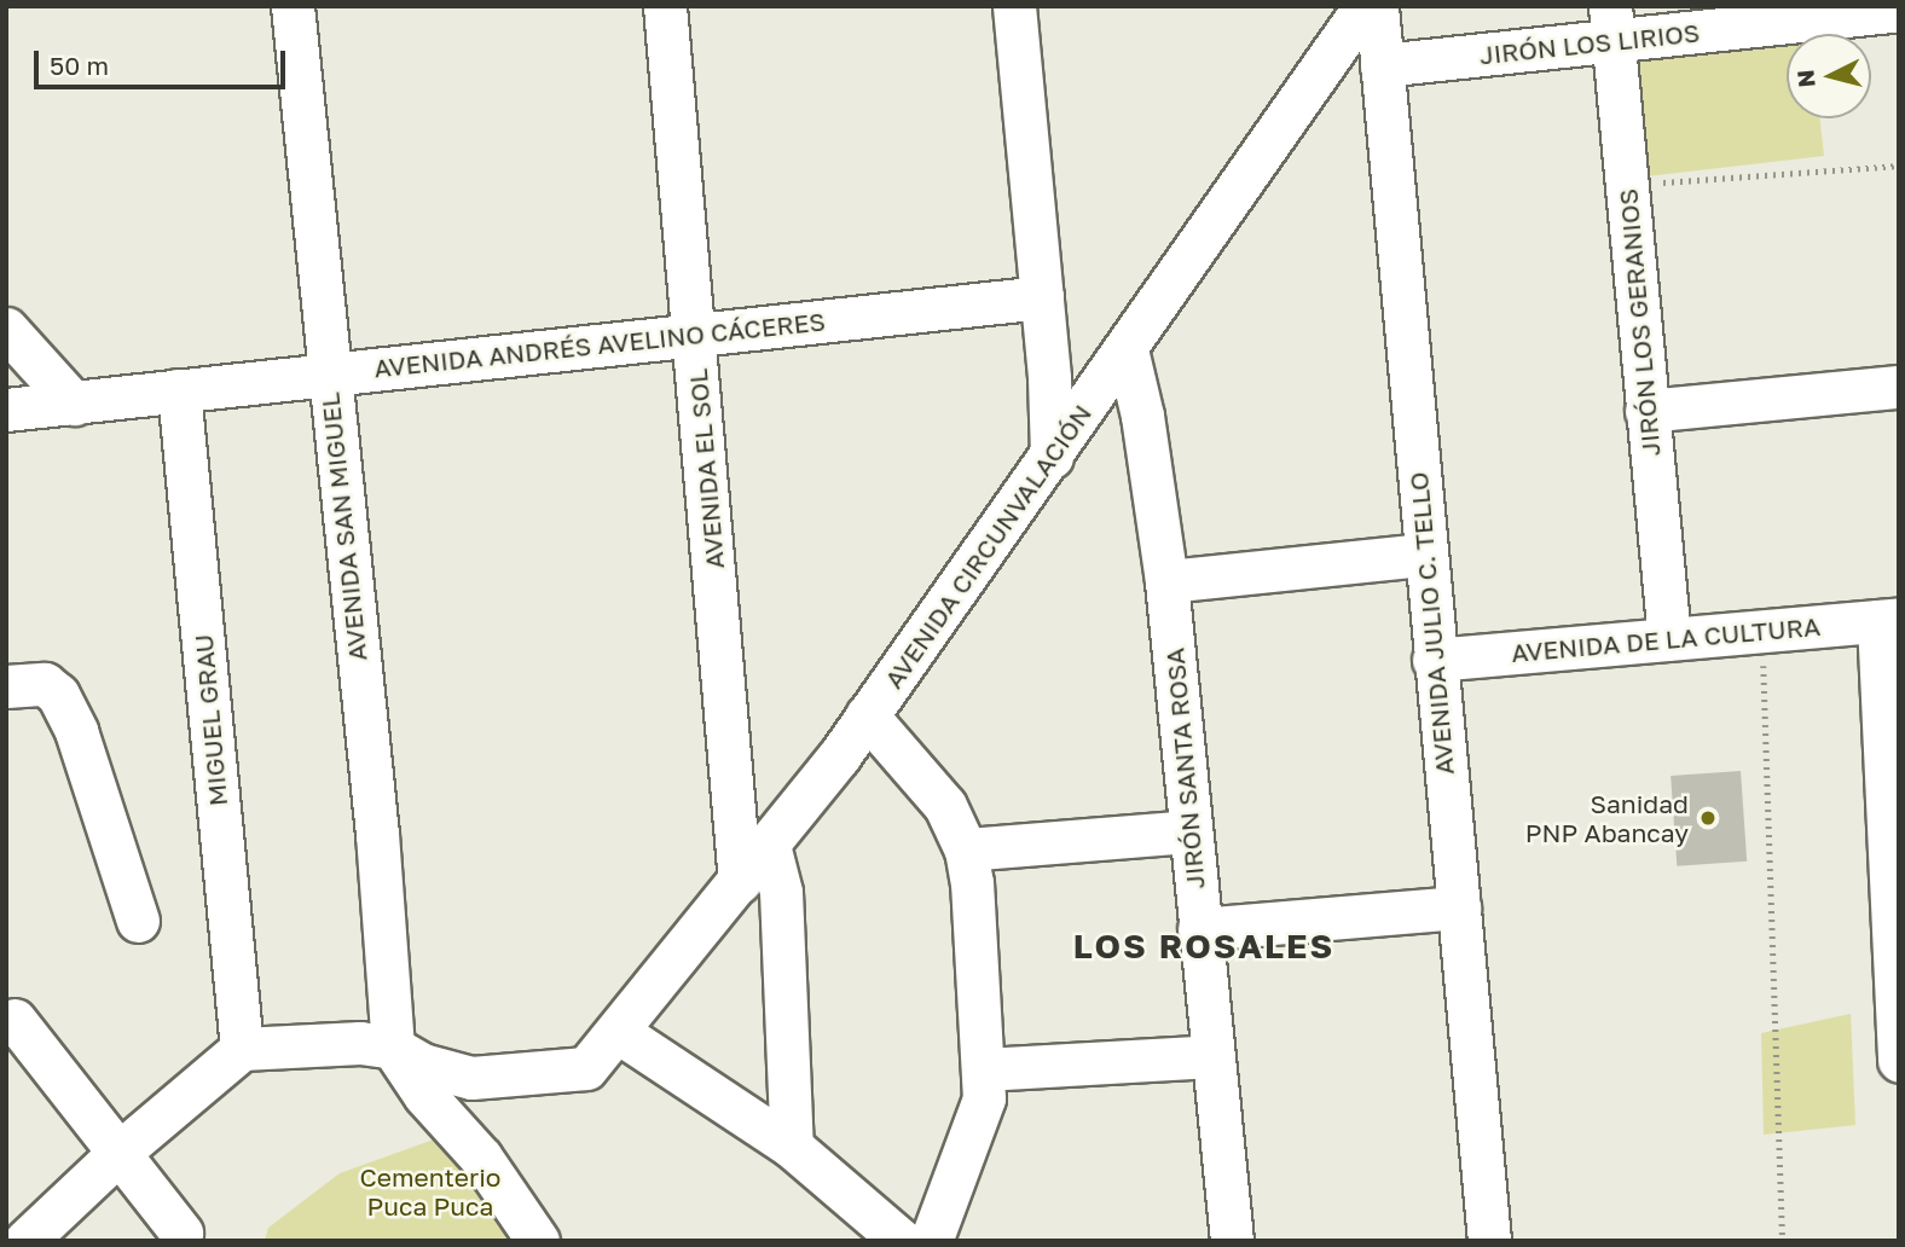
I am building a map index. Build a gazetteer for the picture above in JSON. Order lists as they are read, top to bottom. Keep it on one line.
{"streets":{"street":["JIRÓN LOS LIRIOS","JIRÓN LOS GERANIOS","AVENIDA ANDRÉS AVELINO CÁCERES","AVENIDA EL SOL","AVENIDA SAN MIGUEL","AVENIDA CIRCUNVALACIÓN","AVENIDA JULIO C. TELLO","AVENIDA DE LA CULTURA","MIGUEL GRAU","JIRÓN SANTA ROSA"]},"crossings":[["JIRÓN LOS LIRIOS","JIRÓN LOS GERANIOS"],["JIRÓN LOS LIRIOS","AVENIDA JULIO C. TELLO"],["JIRÓN LOS GERANIOS","AVENIDA DE LA CULTURA"],["AVENIDA ANDRÉS AVELINO CÁCERES","AVENIDA EL SOL"],["AVENIDA ANDRÉS AVELINO CÁCERES","AVENIDA SAN MIGUEL"],["AVENIDA ANDRÉS AVELINO CÁCERES","MIGUEL GRAU"],["AVENIDA EL SOL","AVENIDA CIRCUNVALACIÓN"],["AVENIDA SAN MIGUEL","AVENIDA CIRCUNVALACIÓN"],["AVENIDA CIRCUNVALACIÓN","JIRÓN SANTA ROSA"],["AVENIDA JULIO C. TELLO","AVENIDA DE LA CULTURA"]],"districts":["LOS ROSALES"],"parks":["Cementerio Puca Puca"],"places":["Sanidad PNP Abancay"],"scale_bar":"50 m","north":"left"}
